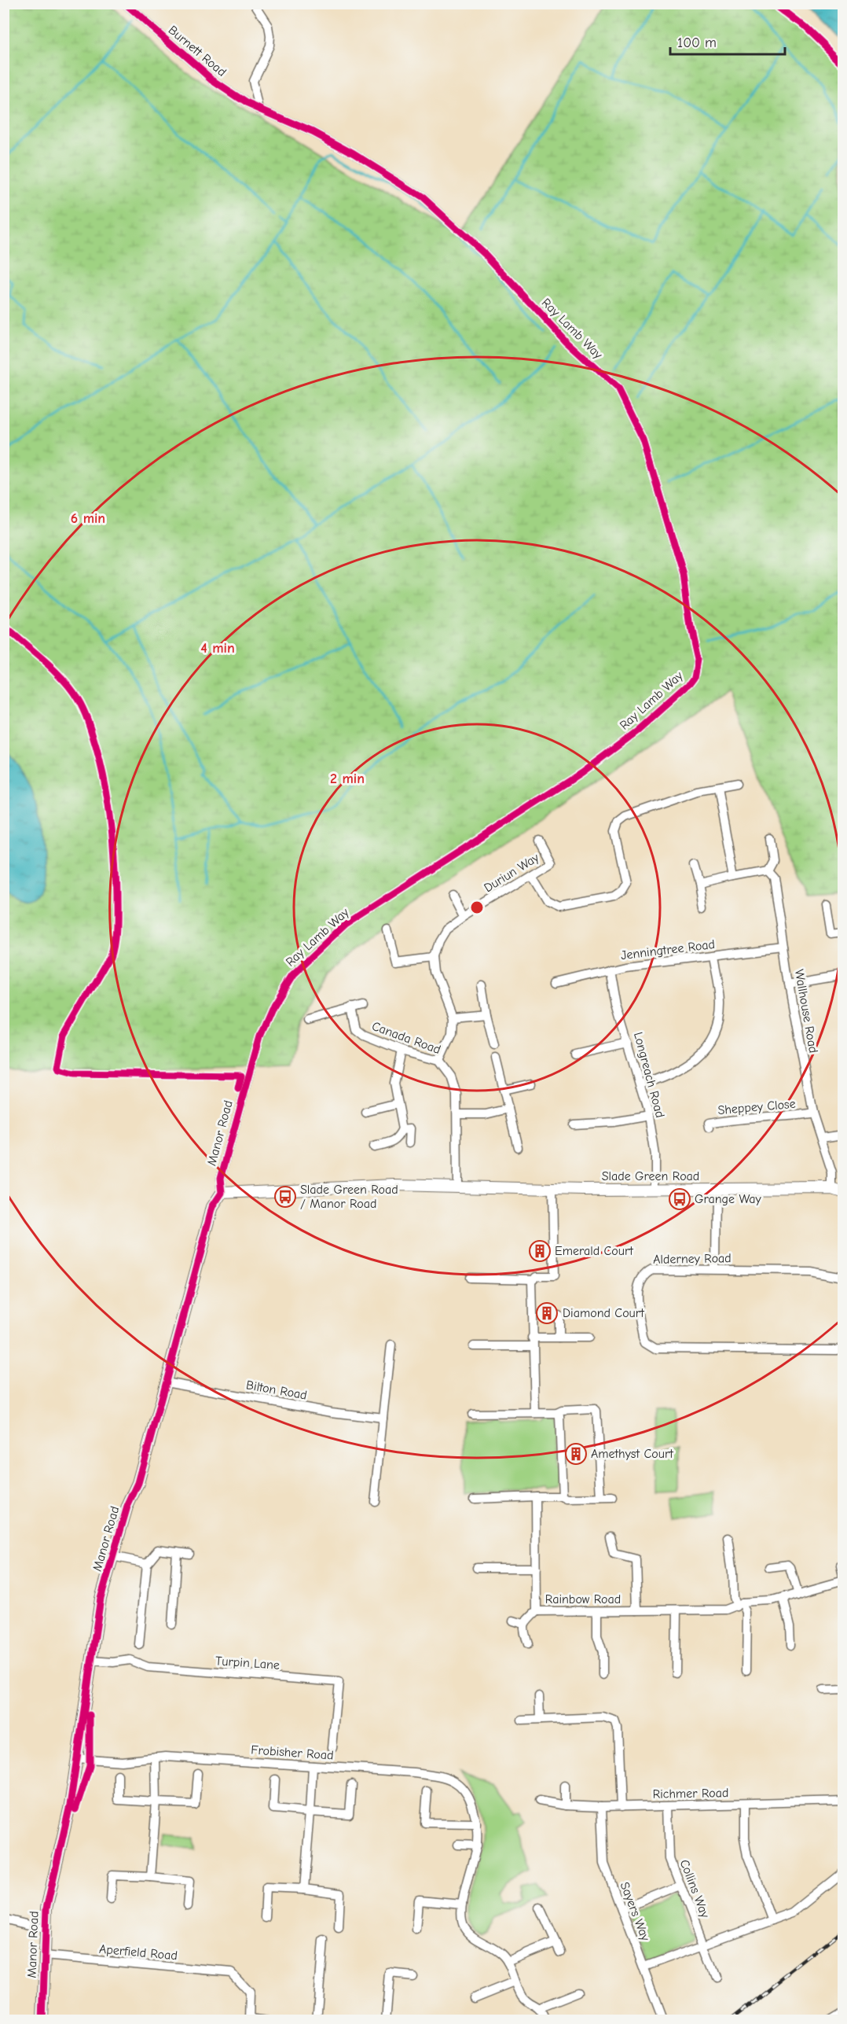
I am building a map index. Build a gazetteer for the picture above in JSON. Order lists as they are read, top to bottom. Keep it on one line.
{"streets":{"street":["Burnett Road","Ray Lamb Way","Duriun Way","Jenningtree Road","Wallhouse Road","Canada Road","Longreach Road","Sheppey Close","Manor Road","Slade Green Road","Alderney Road","Bilton Road","Rainbow Road","Turpin Lane","Frobisher Road","Richmer Road","Collins Way","Sayers Way","Aperfield Road"]},"crossings":[["Burnett Road","Ray Lamb Way"],["Ray Lamb Way","Manor Road"],["Jenningtree Road","Wallhouse Road"],["Jenningtree Road","Longreach Road"],["Wallhouse Road","Sheppey Close"],["Wallhouse Road","Slade Green Road"],["Canada Road","Slade Green Road"],["Longreach Road","Slade Green Road"],["Manor Road","Bilton Road"],["Manor Road","Turpin Lane"],["Manor Road","Frobisher Road"],["Manor Road","Aperfield Road"],["Richmer Road","Collins Way"],["Richmer Road","Sayers Way"]],"places":{"bus stop":["Slade Green Road / Manor Road","Grange Way"],"building":["Emerald Court","Diamond Court","Amethyst Court"]},"scale_bar":"100 m","rings":["6 min","4 min","2 min"]}
